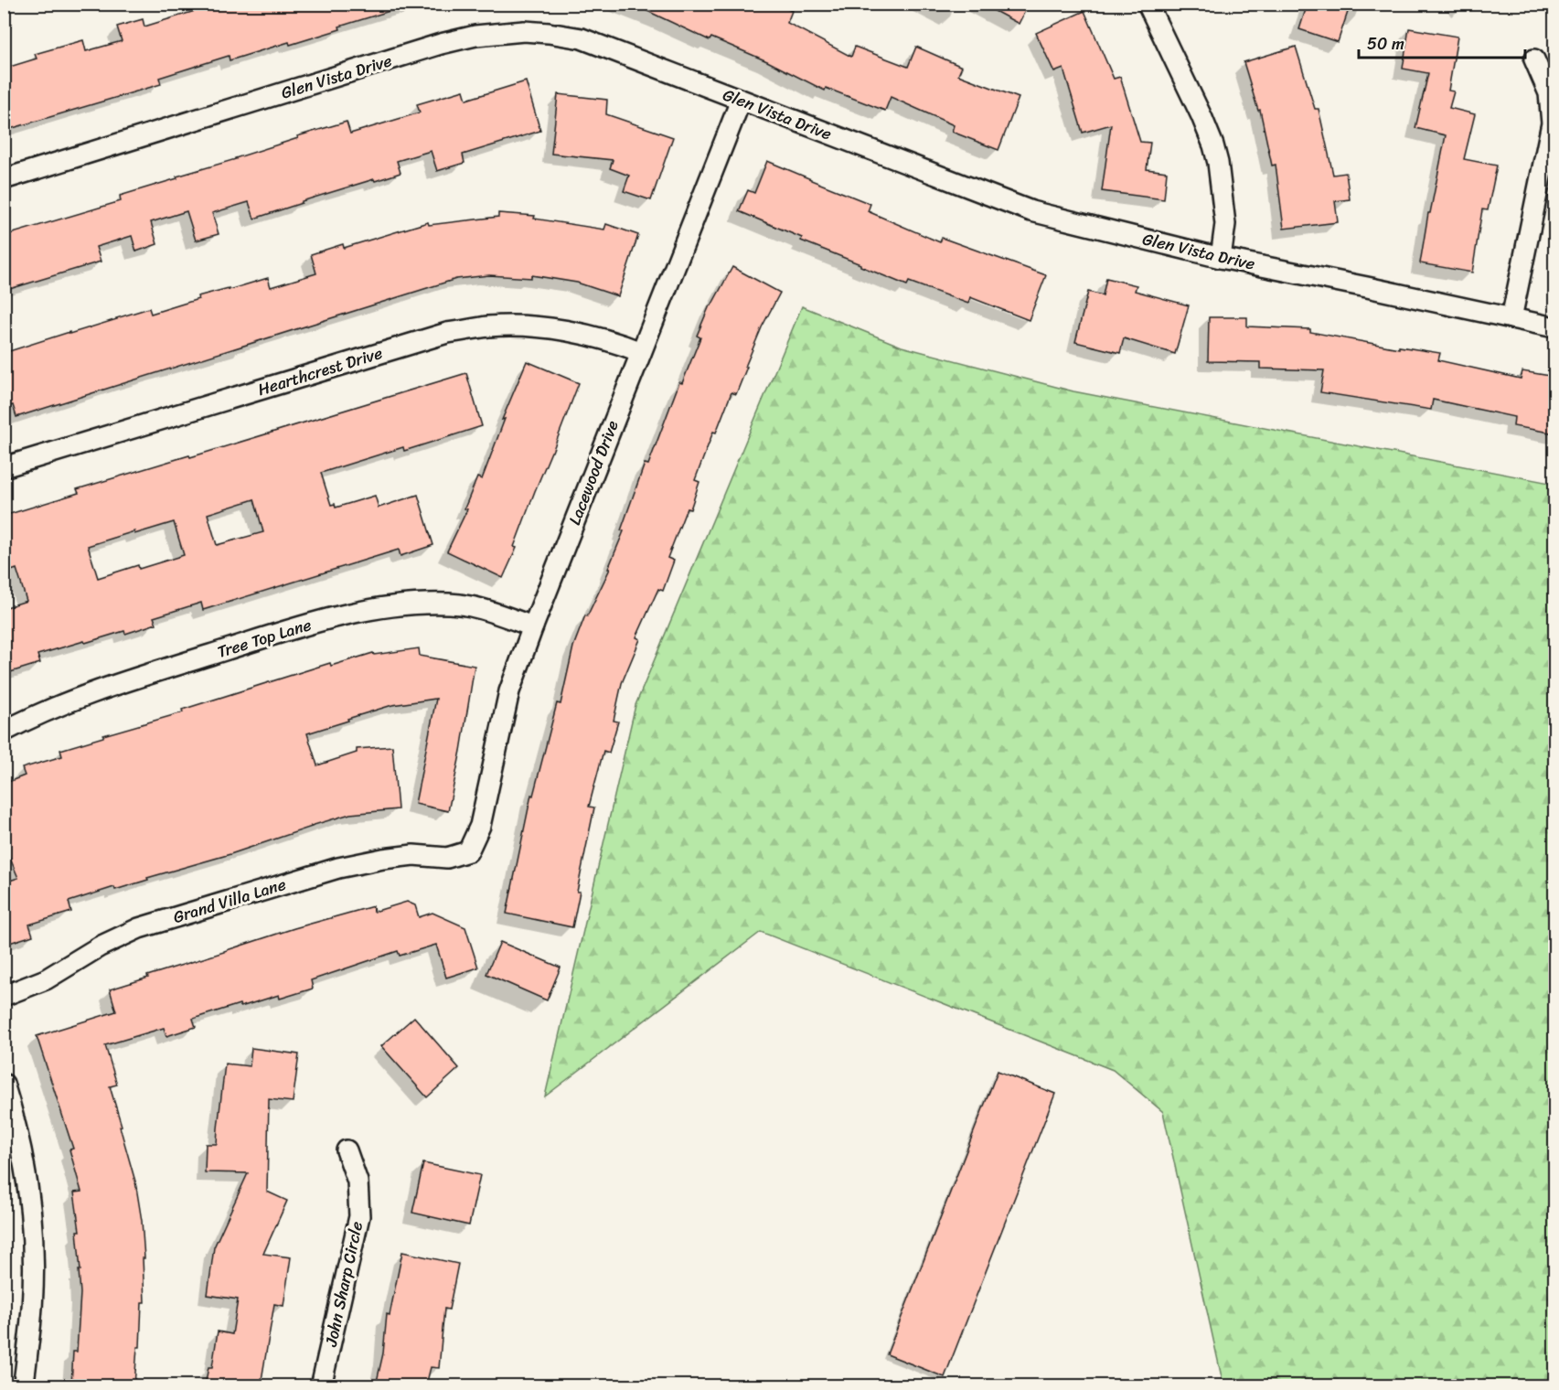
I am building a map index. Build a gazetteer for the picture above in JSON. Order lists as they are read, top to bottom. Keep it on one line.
{"streets":{"street":["Glen Vista Drive","Hearthcrest Drive","Lacewood Drive","Tree Top Lane","Grand Villa Lane","John Sharp Circle"]},"crossings":[["Glen Vista Drive","Lacewood Drive"],["Hearthcrest Drive","Lacewood Drive"],["Lacewood Drive","Tree Top Lane"],["Lacewood Drive","Grand Villa Lane"]],"scale_bar":"50 m"}
